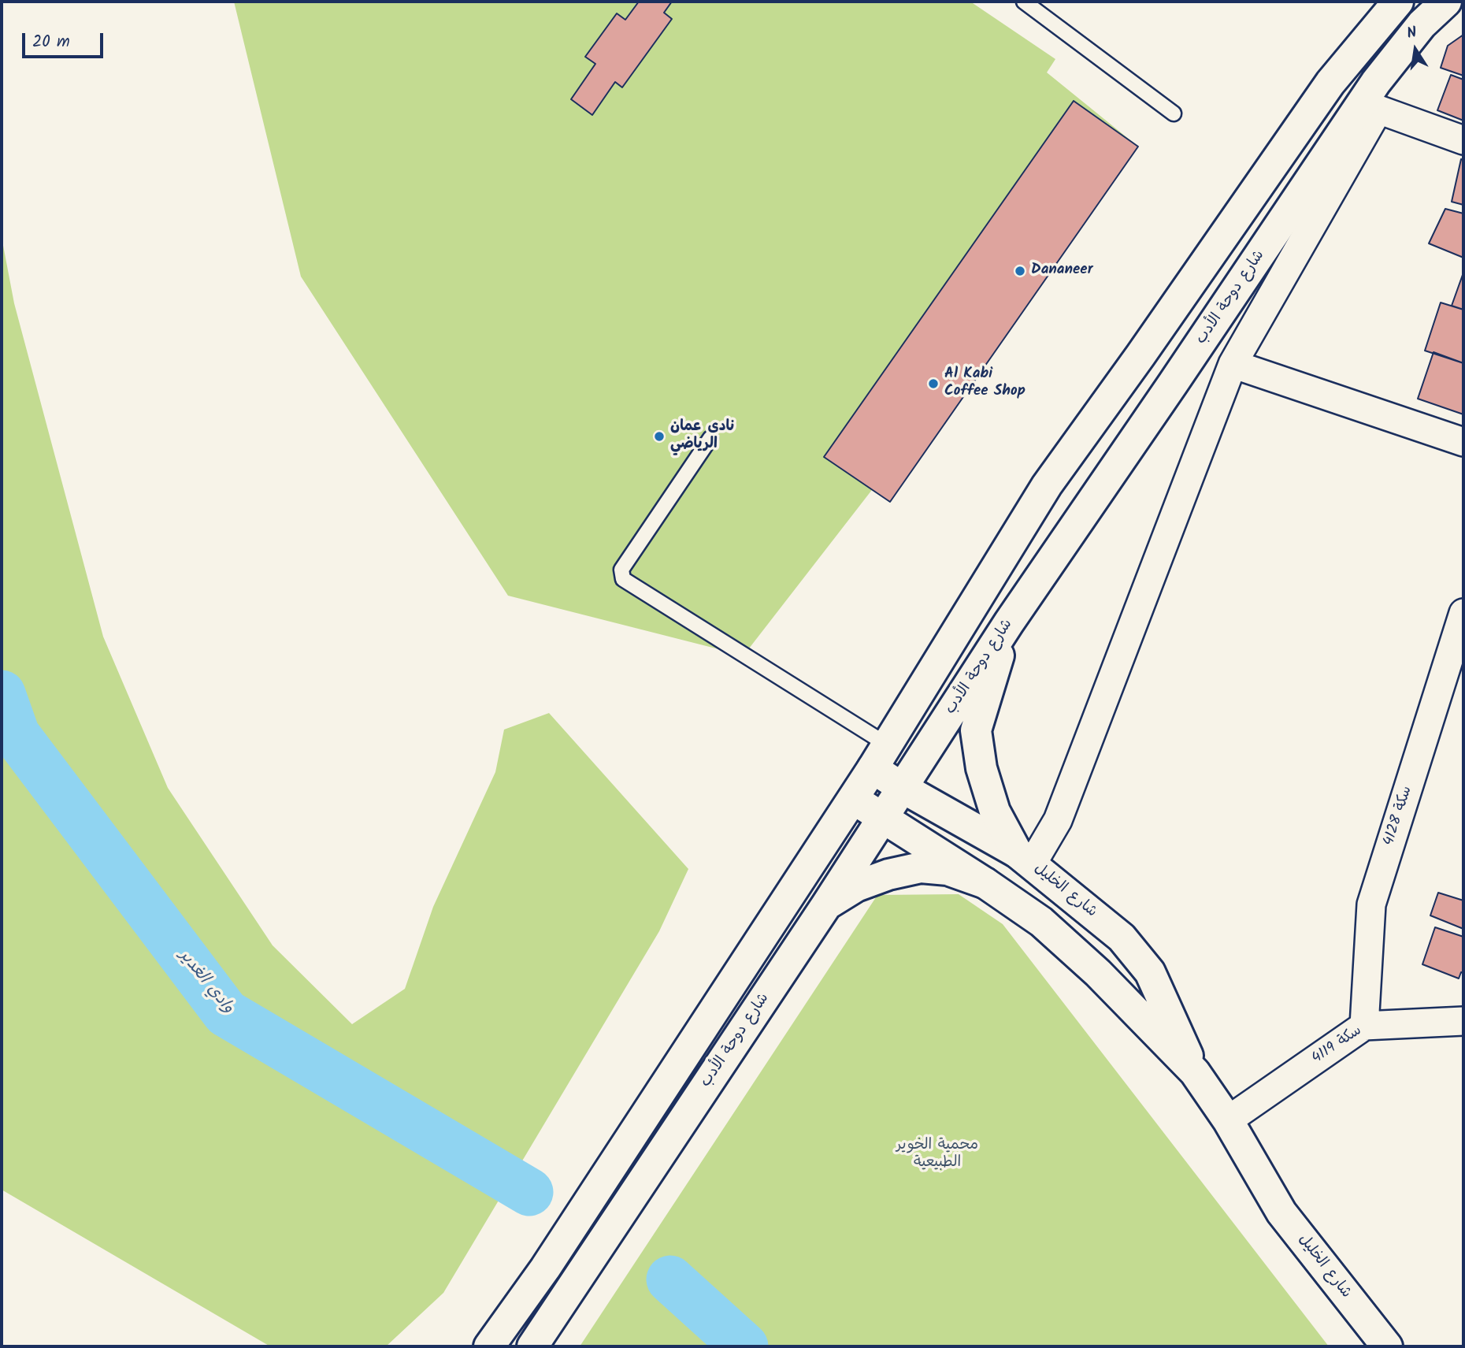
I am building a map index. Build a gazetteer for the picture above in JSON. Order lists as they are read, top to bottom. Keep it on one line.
{"streets":{"main road":["شارع دوحة الأدب","شارع الخليل"],"street":["سكة 4128","سكة 4119"]},"crossings":[["شارع دوحة الأدب","شارع الخليل"],["سكة 4128","سكة 4119"],["شارع الخليل","سكة 4119"]],"water":["وادي الغدير"],"parks":["محمية الخوير الطبيعية"],"places":["Dananeer","Al Kabi Coffee Shop","نادي عمان الرياضي"],"scale_bar":"20 m","north":"top"}
